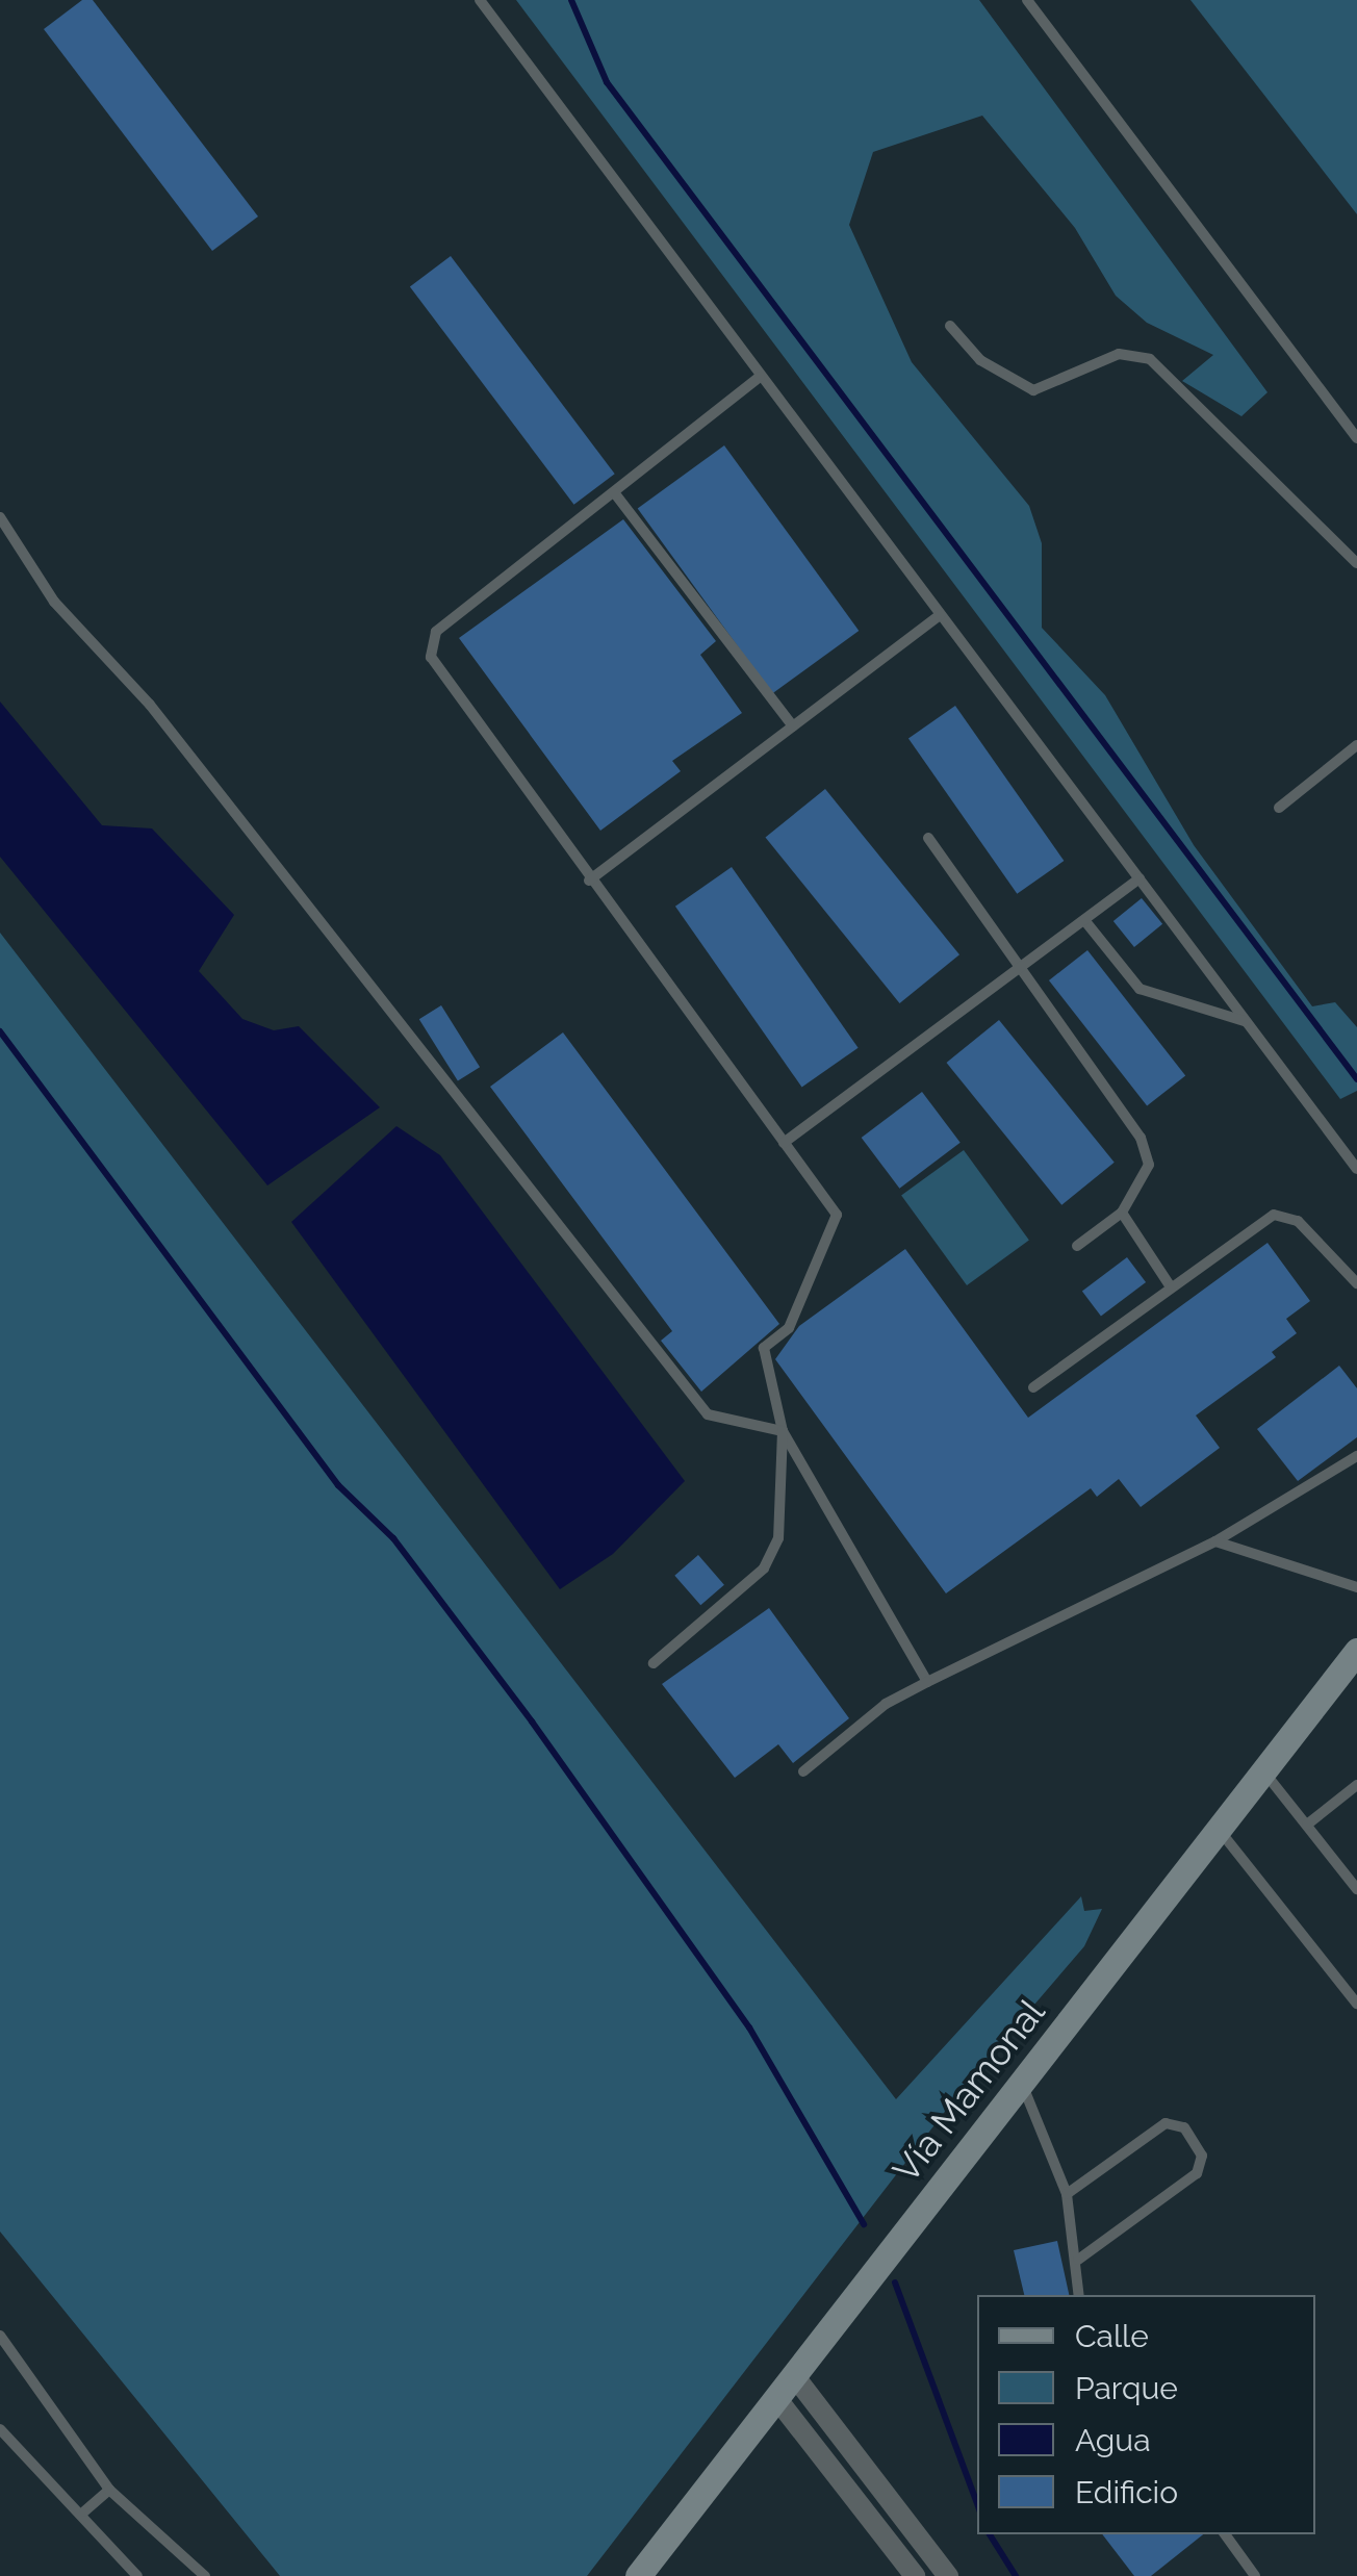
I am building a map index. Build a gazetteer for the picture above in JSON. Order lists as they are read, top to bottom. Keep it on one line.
{"streets":{"street":["Vía Mamonal"]},"legend":["Calle","Parque","Agua","Edificio"]}
